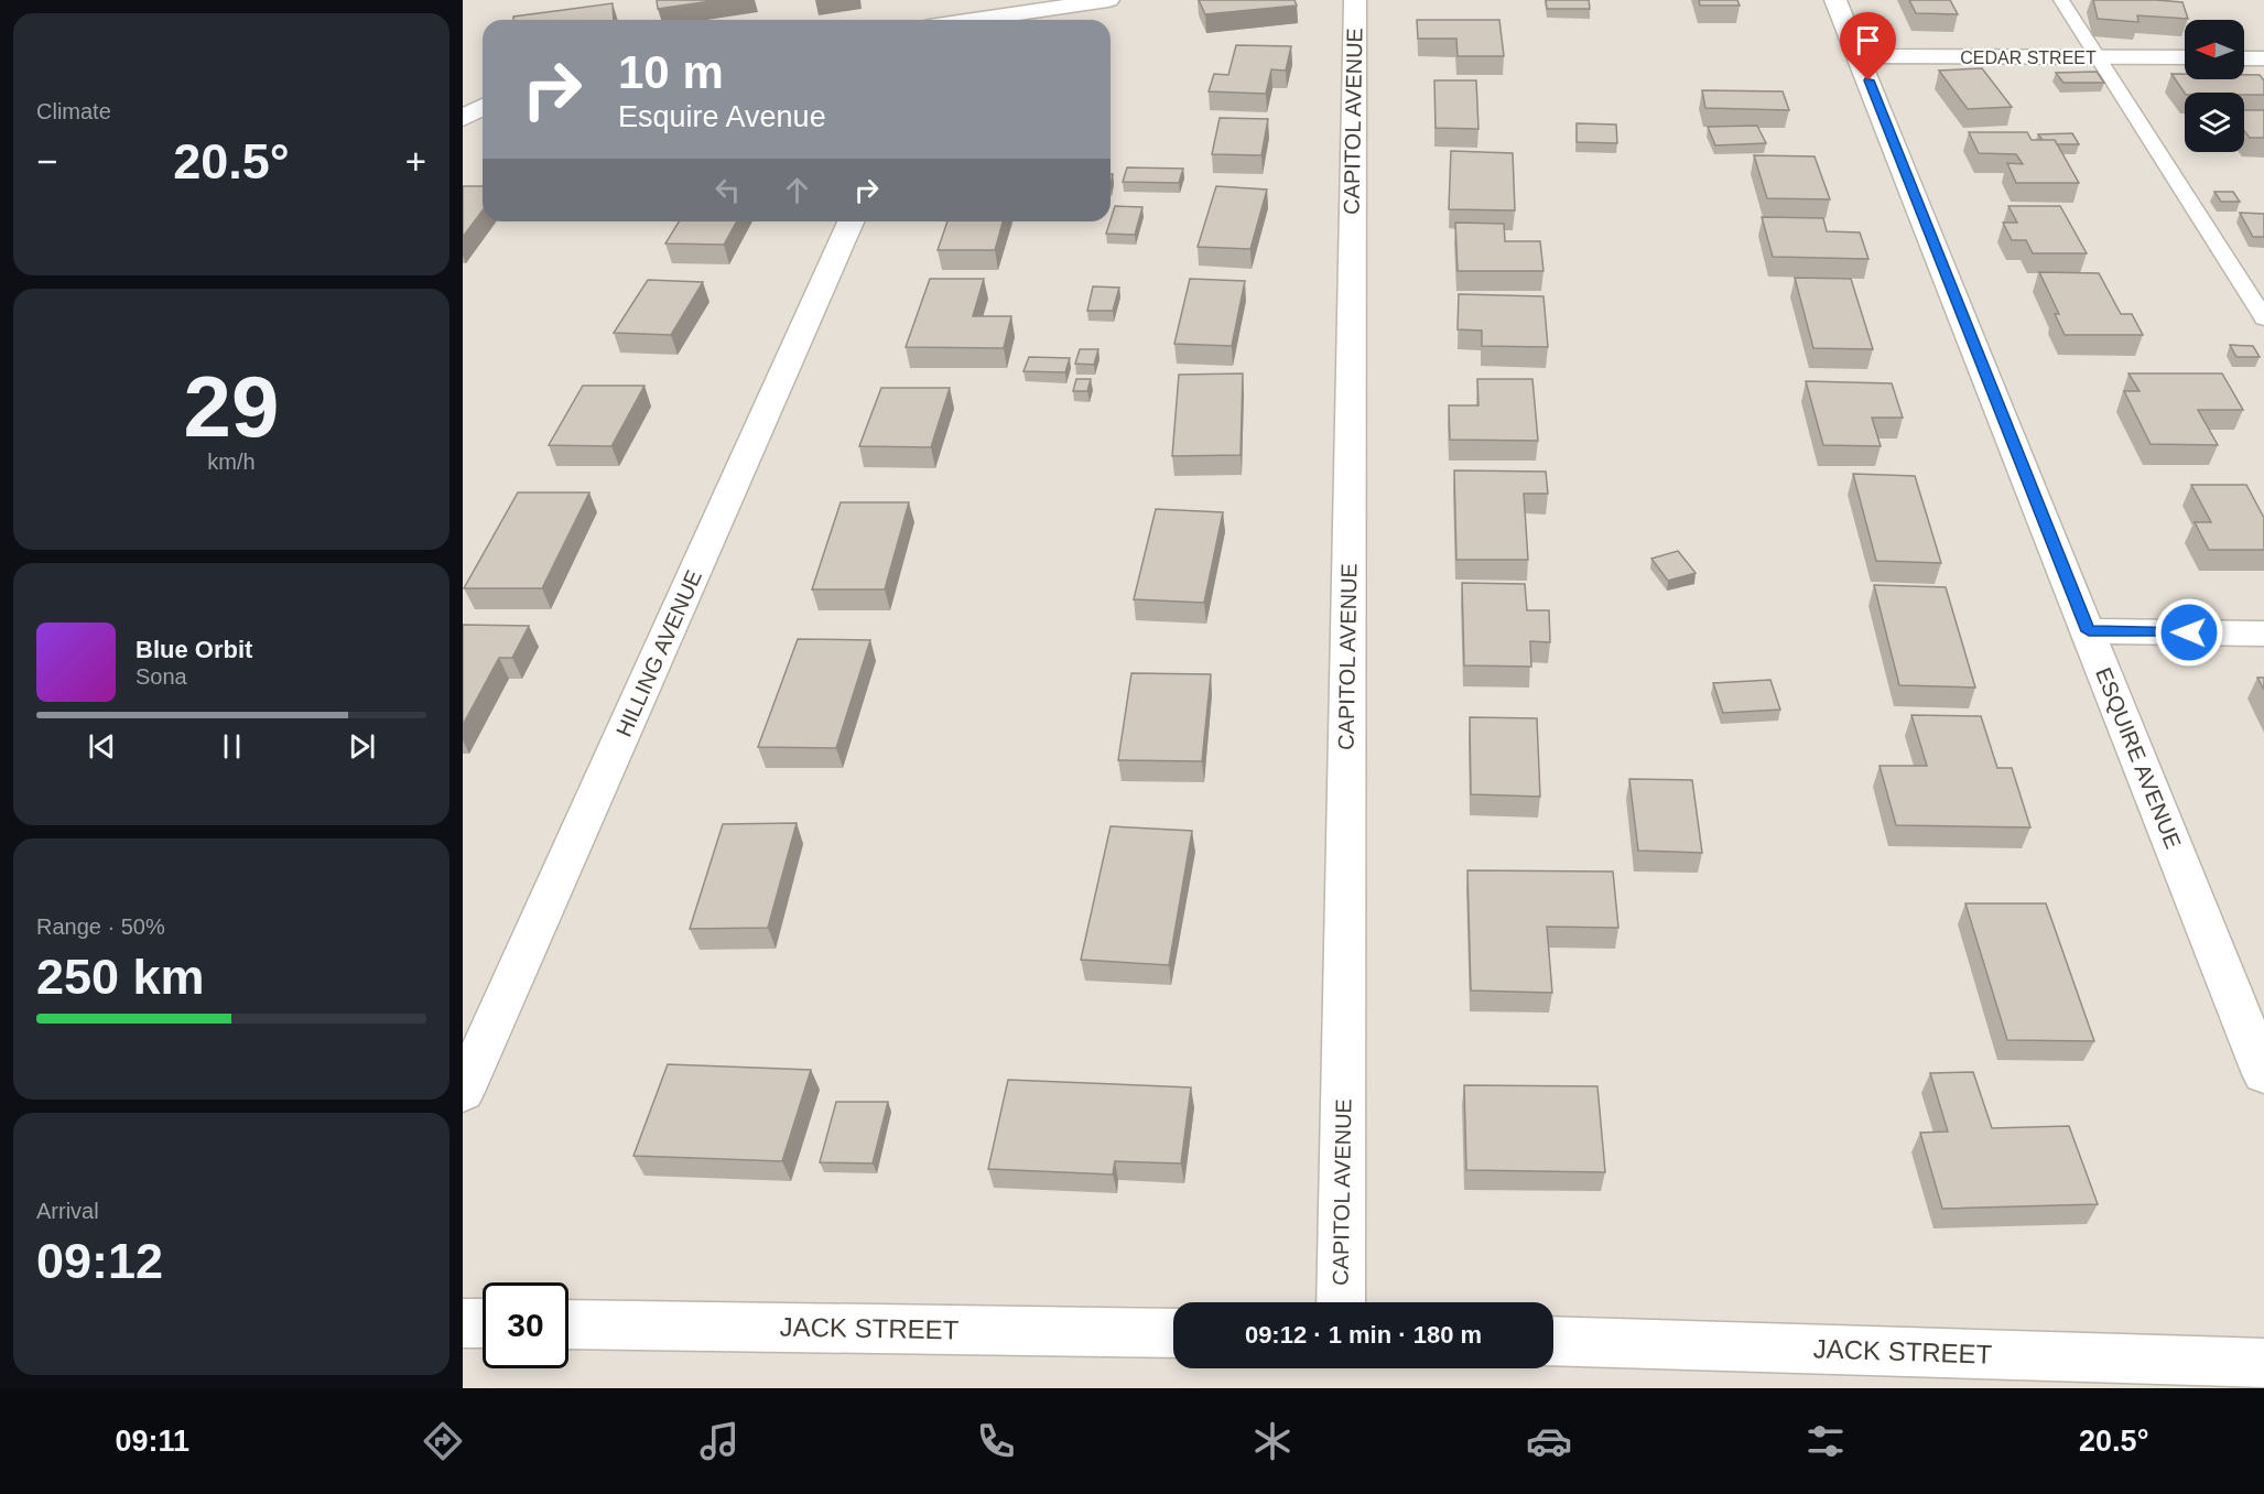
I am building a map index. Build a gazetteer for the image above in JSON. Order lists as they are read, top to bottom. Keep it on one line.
{"streets":{"street":["CEDAR STREET","CAPITOL AVENUE","HILLING AVENUE","ESQUIRE AVENUE","JACK STREET"]},"crossings":[["CEDAR STREET","ESQUIRE AVENUE"]],"north":"left","page":{"tile":["Climate",["29","km/h"],["Range · 50%","250 km"],["Arrival","09:12"]],"turn":["10 m","Esquire Avenue"],"heat":["−","20.5°","+"],"song":["Blue Orbit","Sona"],"limit":"30","trip":"09:12 · 1 min · 180 m","tabs":["09:11","20.5°"]}}
